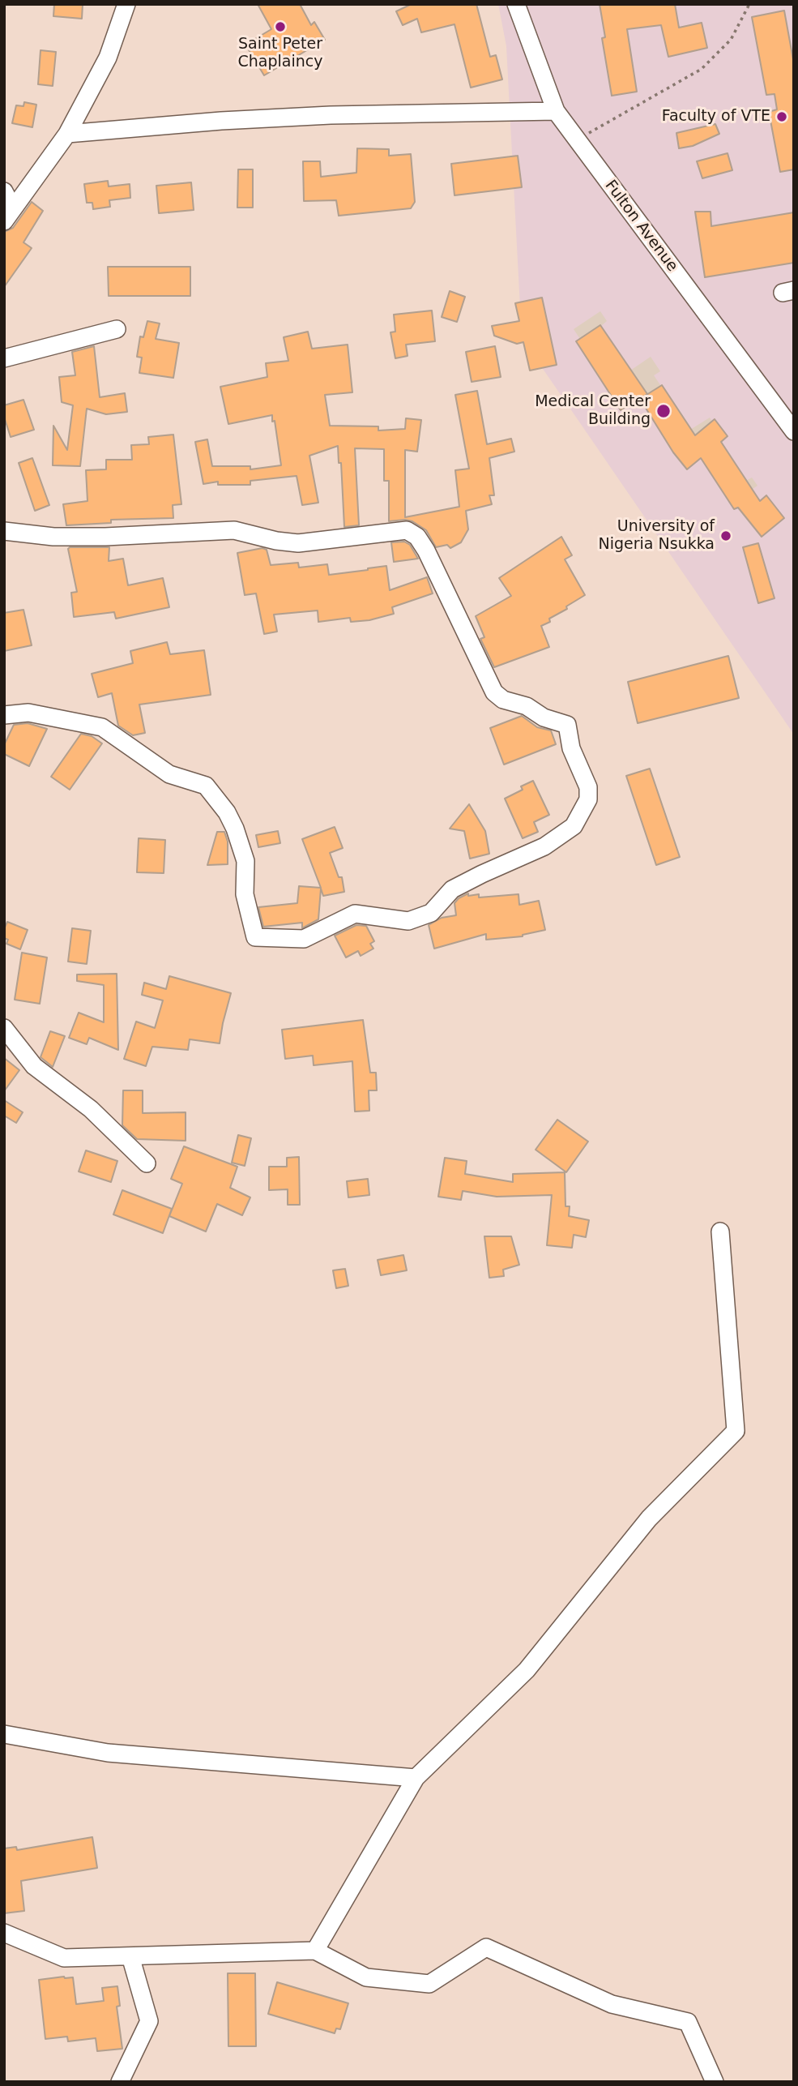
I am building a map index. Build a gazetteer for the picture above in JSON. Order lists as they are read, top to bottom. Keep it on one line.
{"streets":{"street":["Fulton Avenue"]},"places":["Saint Peter Chaplaincy","Faculty of VTE","Medical Center Building","University of Nigeria Nsukka"]}
